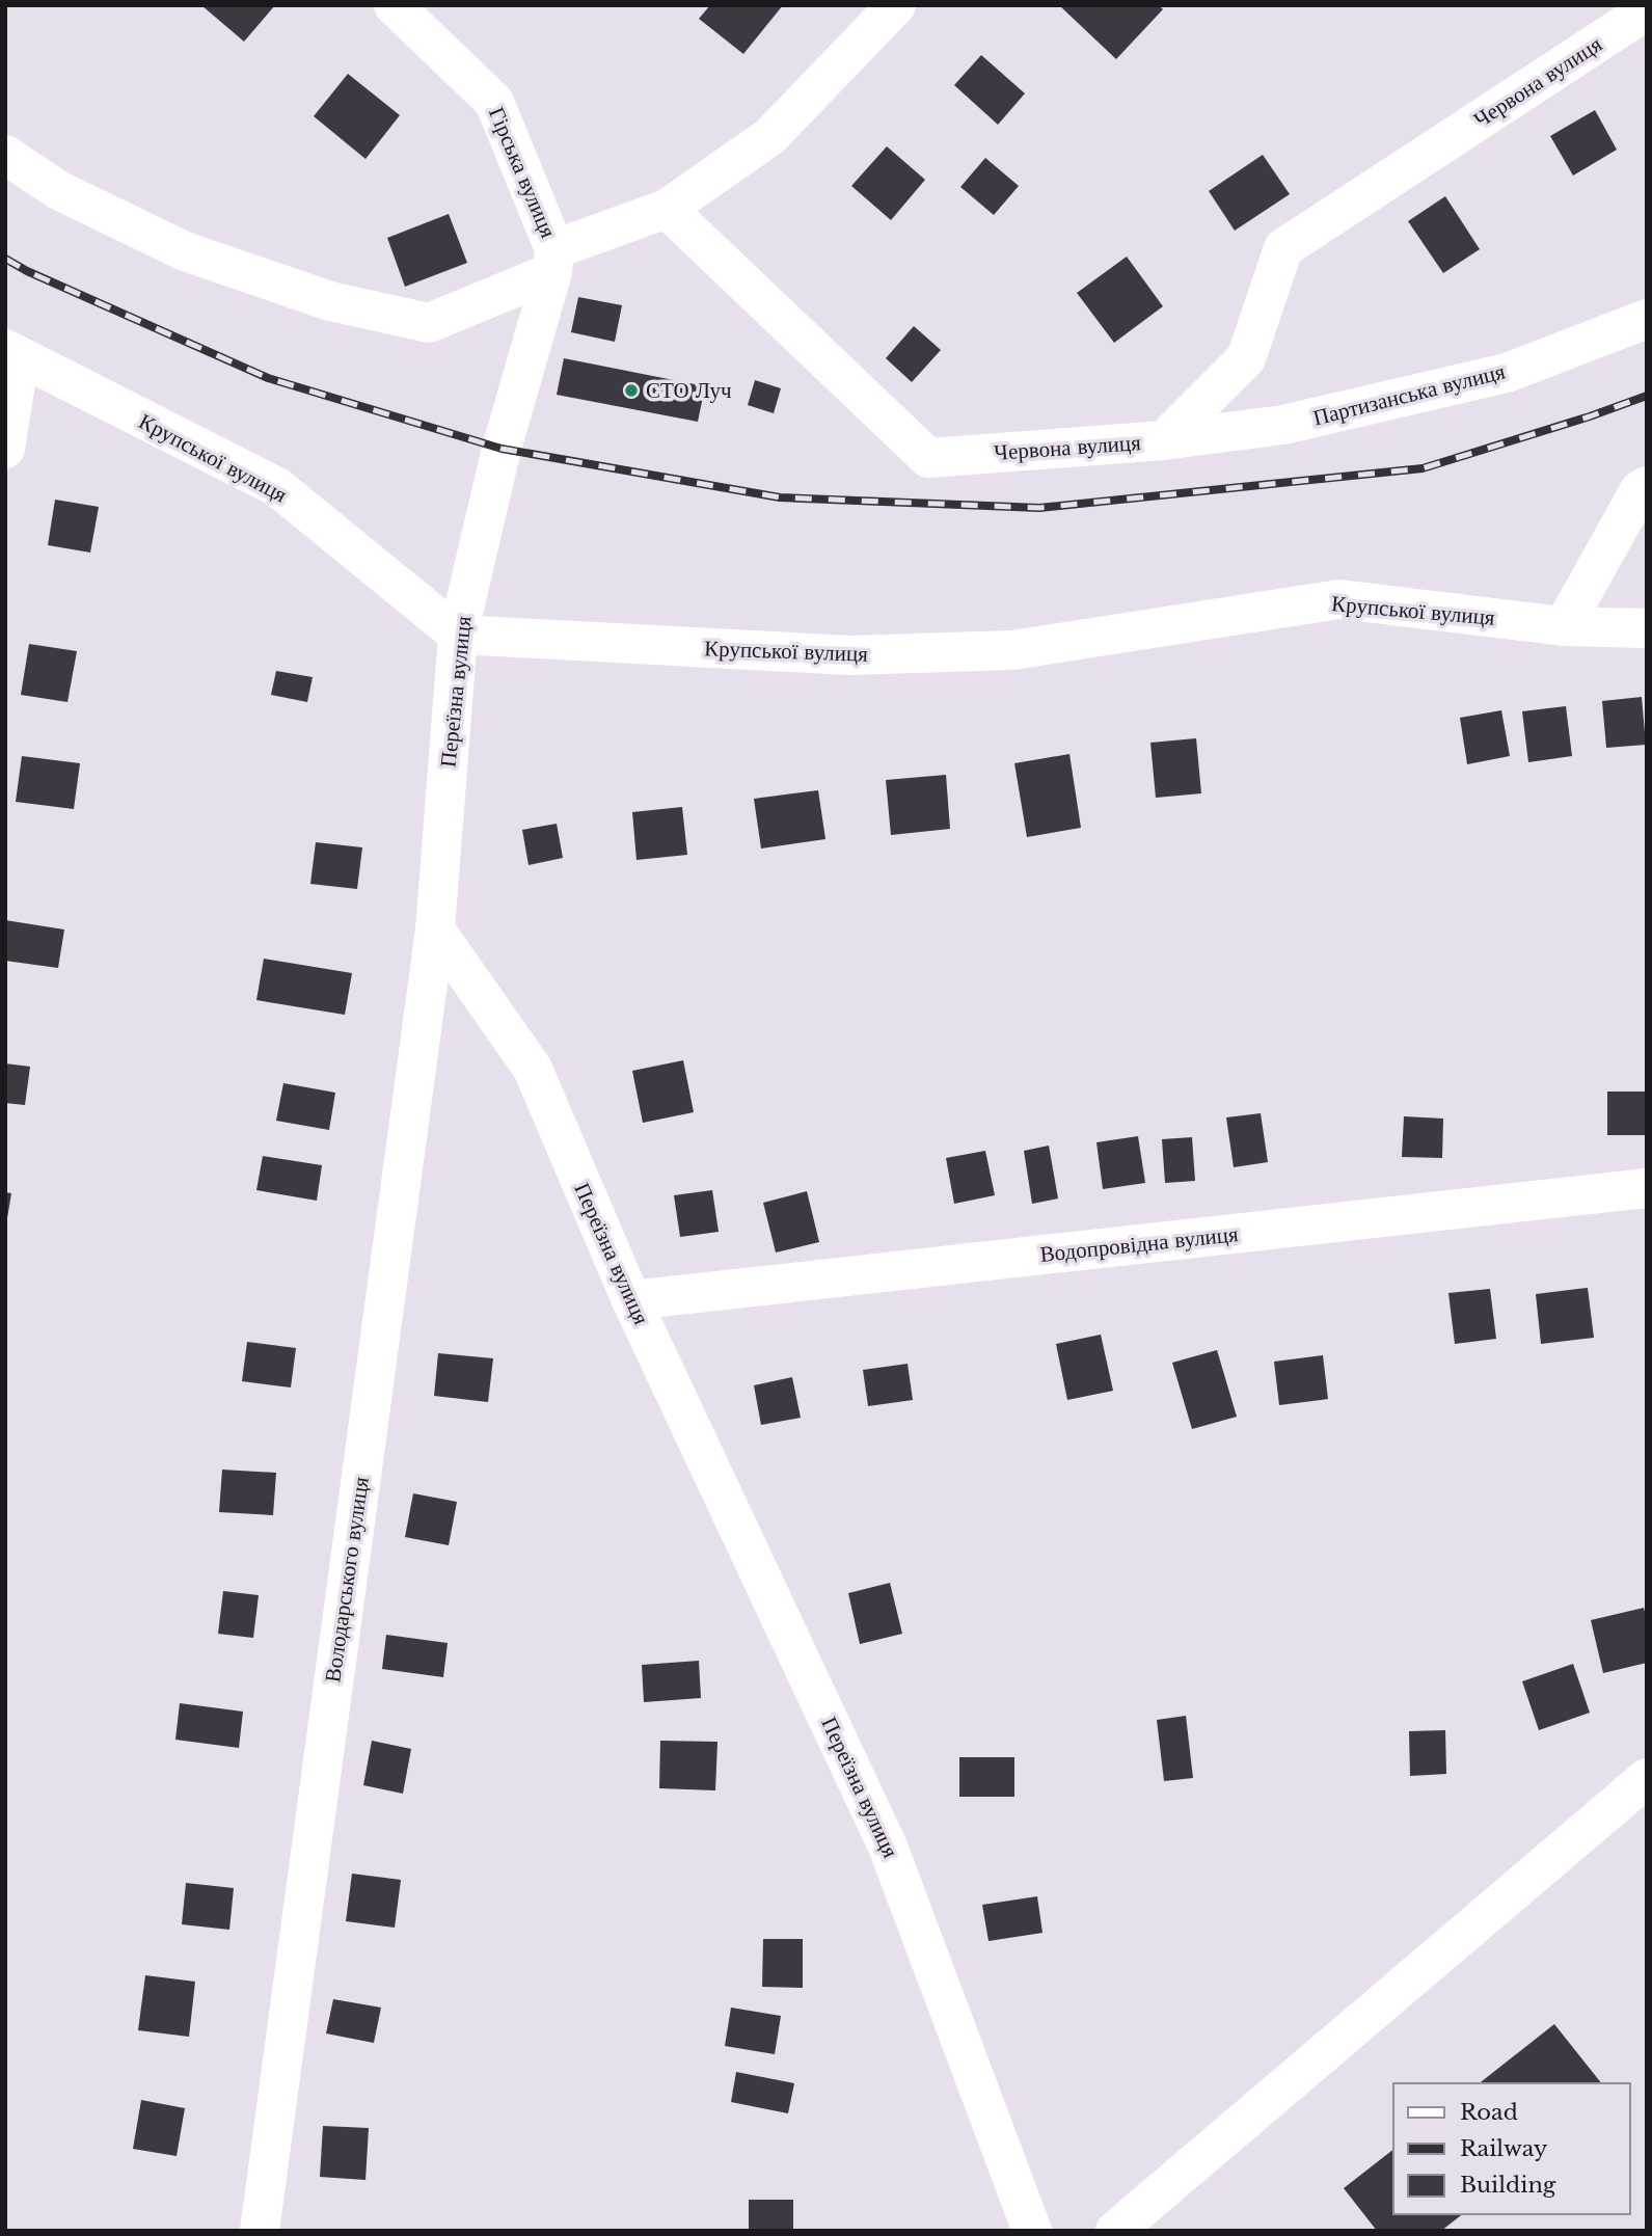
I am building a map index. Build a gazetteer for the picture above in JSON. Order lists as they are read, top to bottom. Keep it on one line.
{"streets":{"street":["Червона вулиця","Гірська вулиця","Партизанська вулиця","Крупської вулиця","Переїзна вулиця","Водопровідна вулиця","Володарського вулиця"]},"crossings":[["Червона вулиця","Партизанська вулиця"],["Гірська вулиця","Переїзна вулиця"],["Крупської вулиця","Переїзна вулиця"],["Переїзна вулиця","Водопровідна вулиця"],["Переїзна вулиця","Володарського вулиця"]],"places":["СТО Луч"],"legend":["Road","Railway","Building"]}
